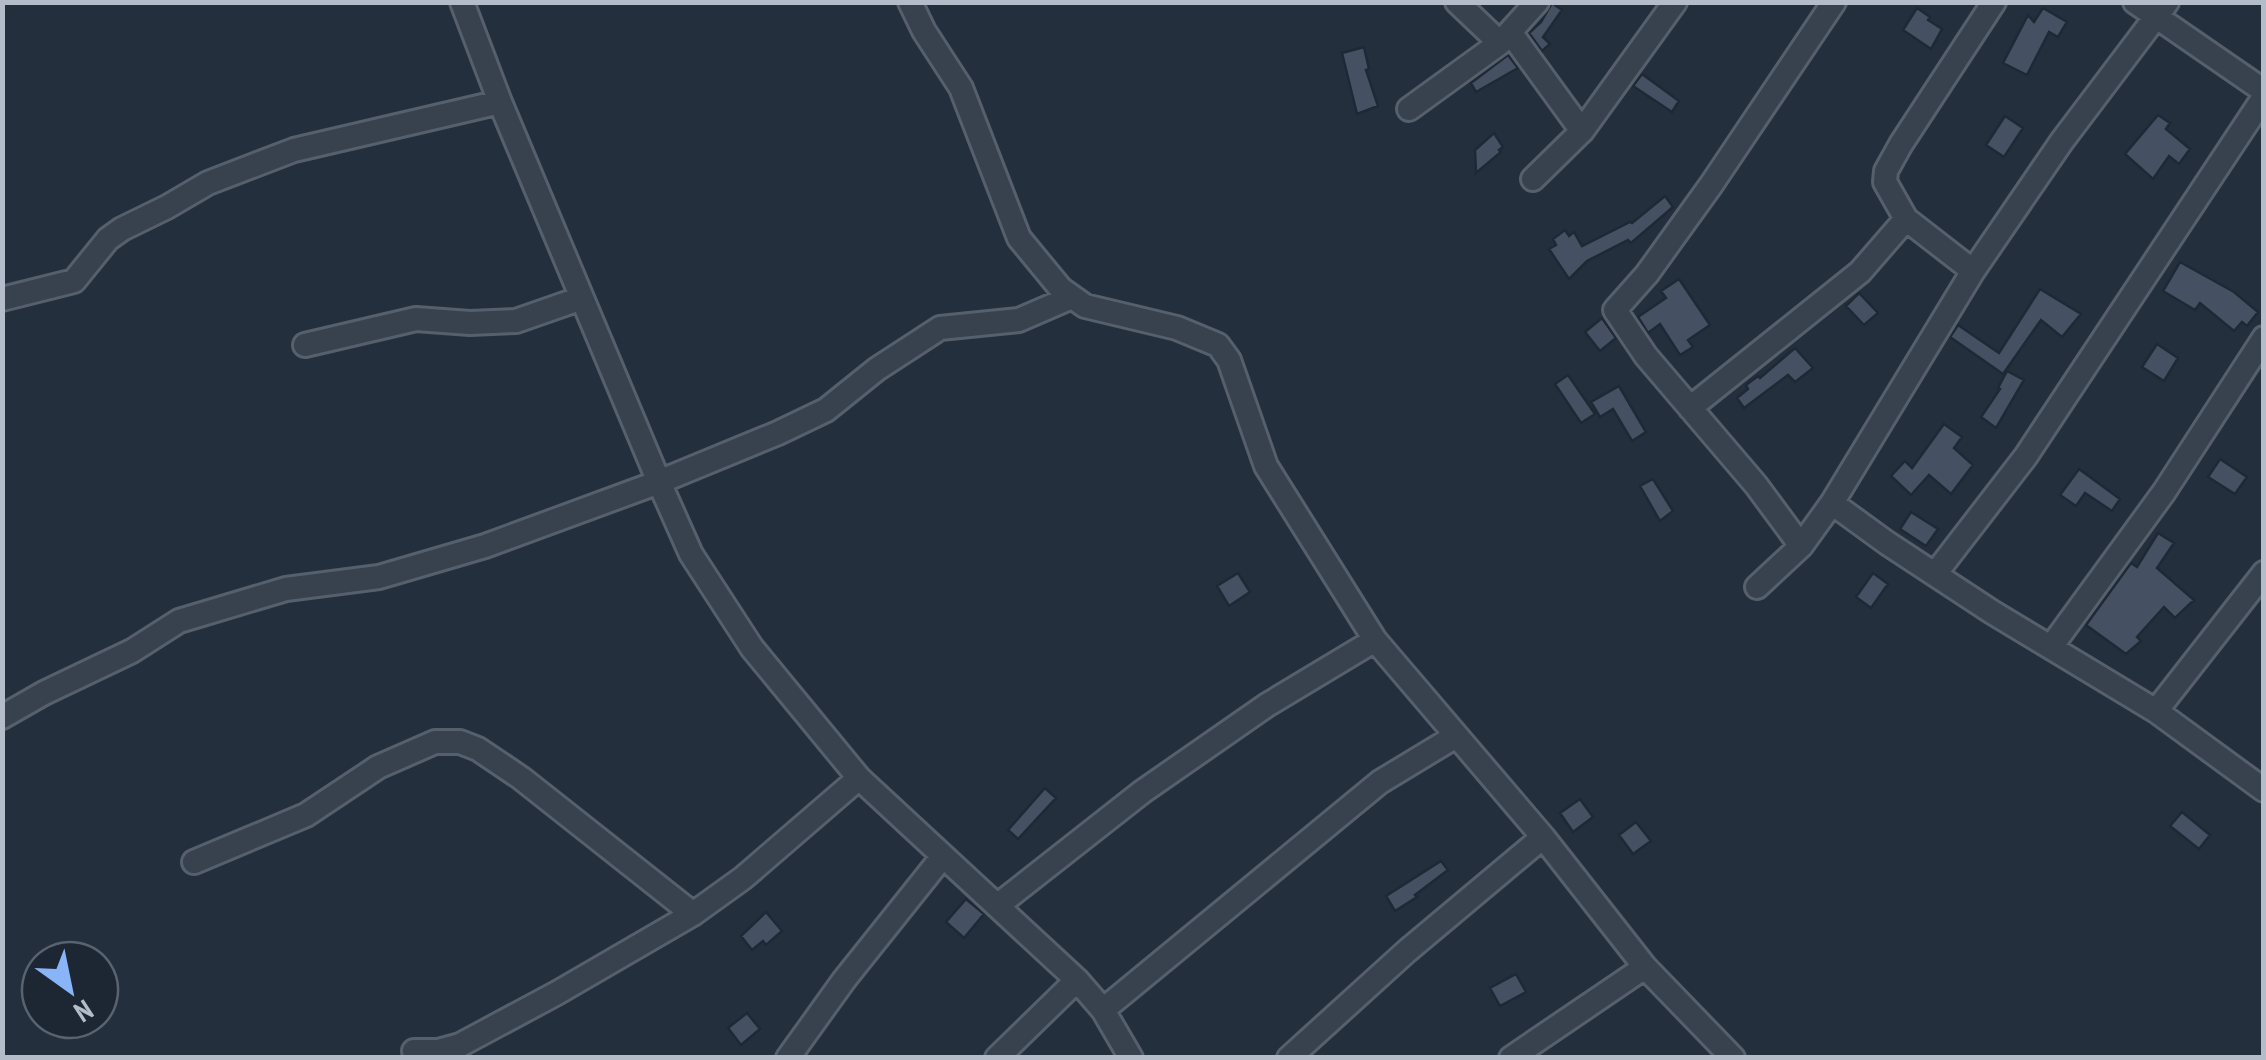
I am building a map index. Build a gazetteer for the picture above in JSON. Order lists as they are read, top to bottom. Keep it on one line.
{"north":"bottom right"}
